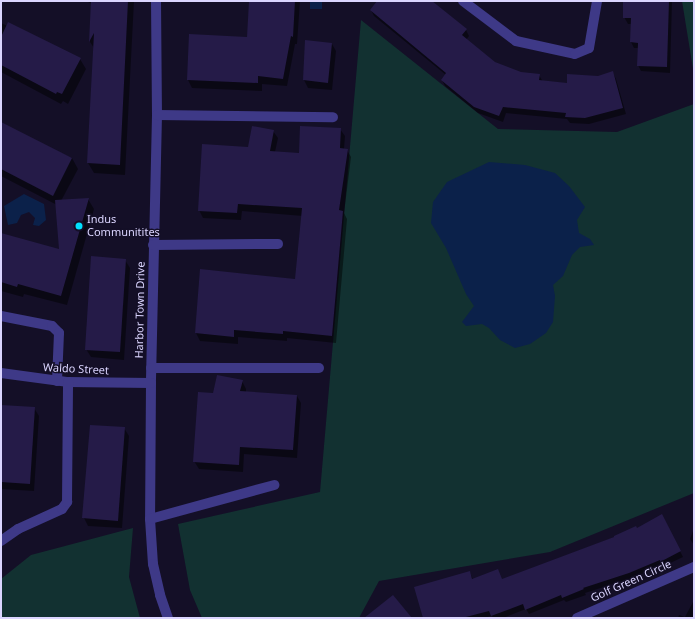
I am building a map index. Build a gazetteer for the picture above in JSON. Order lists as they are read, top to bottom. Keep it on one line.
{"streets":{"street":["Harbor Town Drive","Waldo Street","Golf Green Circle"]},"crossings":[["Harbor Town Drive","Waldo Street"]],"places":["Indus Communitites"]}
